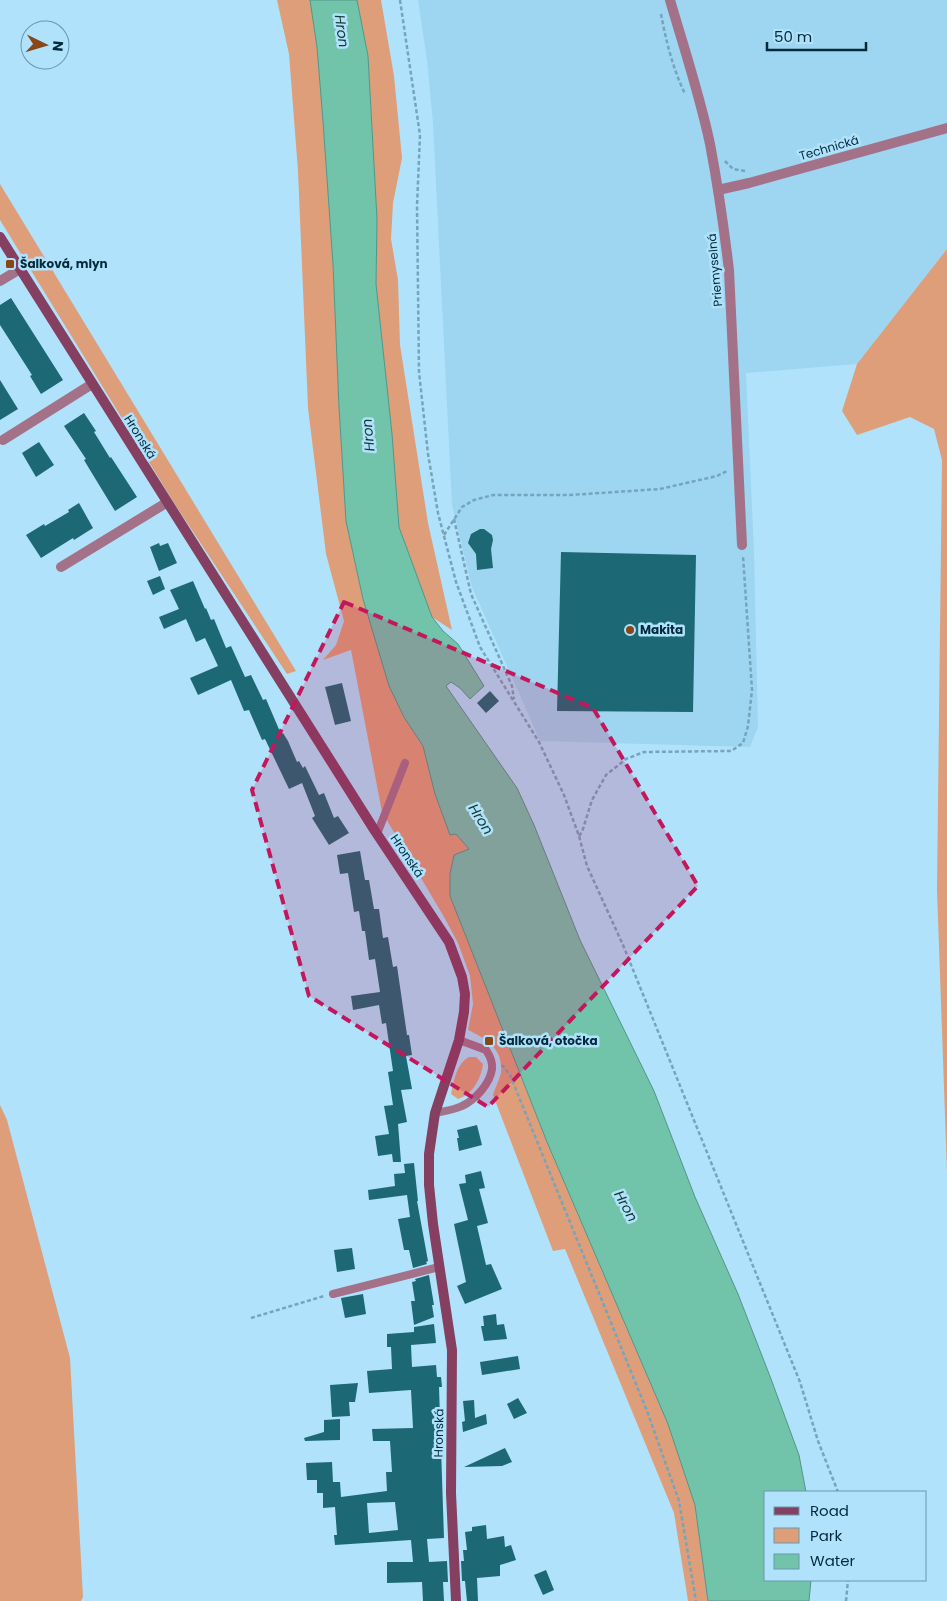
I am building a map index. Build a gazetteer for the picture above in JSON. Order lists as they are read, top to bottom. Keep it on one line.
{"streets":{"street":["Technická","Priemyselná","Hronská"]},"crossings":[["Technická","Priemyselná"]],"water":["Hron"],"places":{"transit":["Šalková, mlyn","Šalková, otočka"],"other":["Makita"]},"legend":["Road","Park","Water"],"scale_bar":"50 m","north":"right"}
